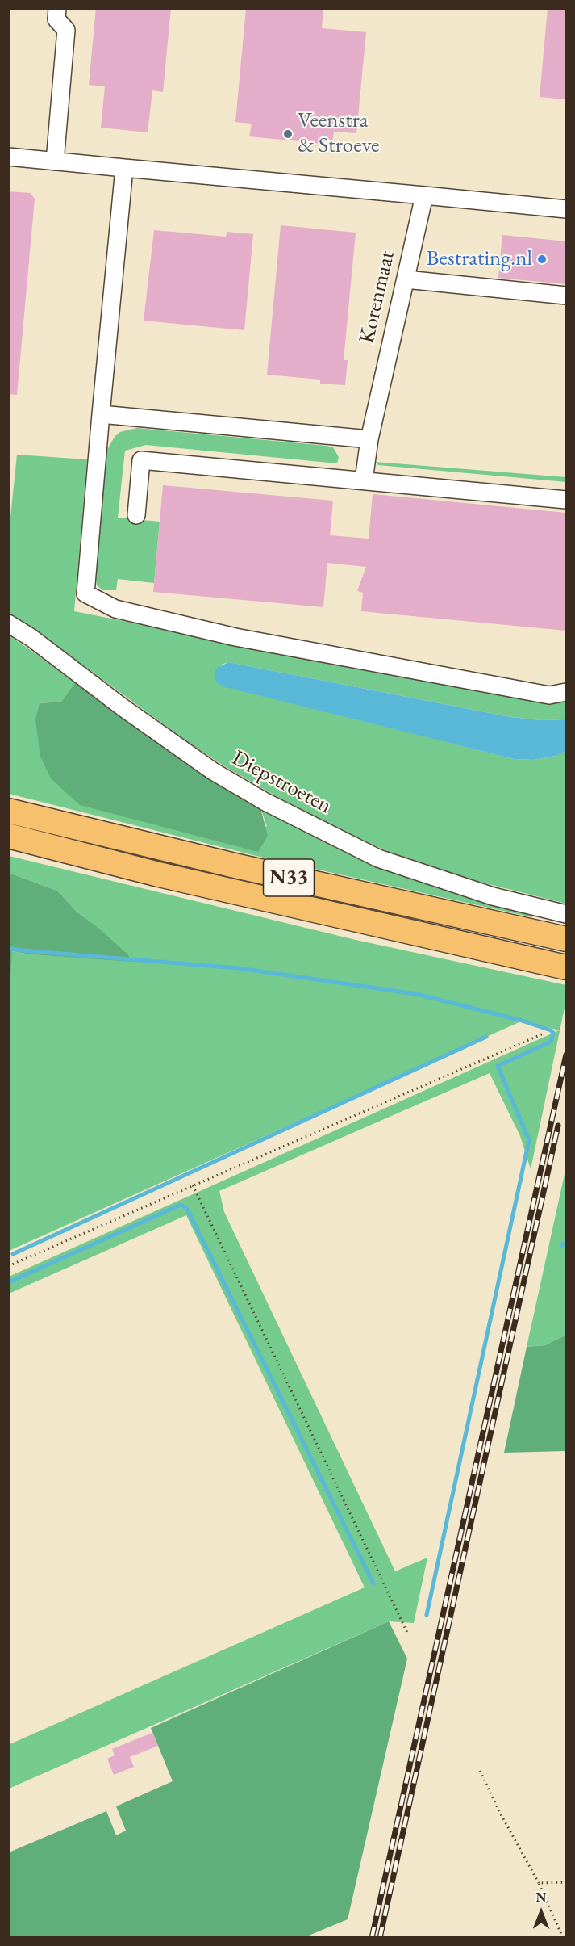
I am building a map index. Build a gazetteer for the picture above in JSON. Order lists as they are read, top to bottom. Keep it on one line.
{"streets":{"highway":["N33"],"street":["Korenmaat","Diepstroeten"]},"places":["Veenstra & Stroeve","Bestrating.nl"],"north":"top"}
